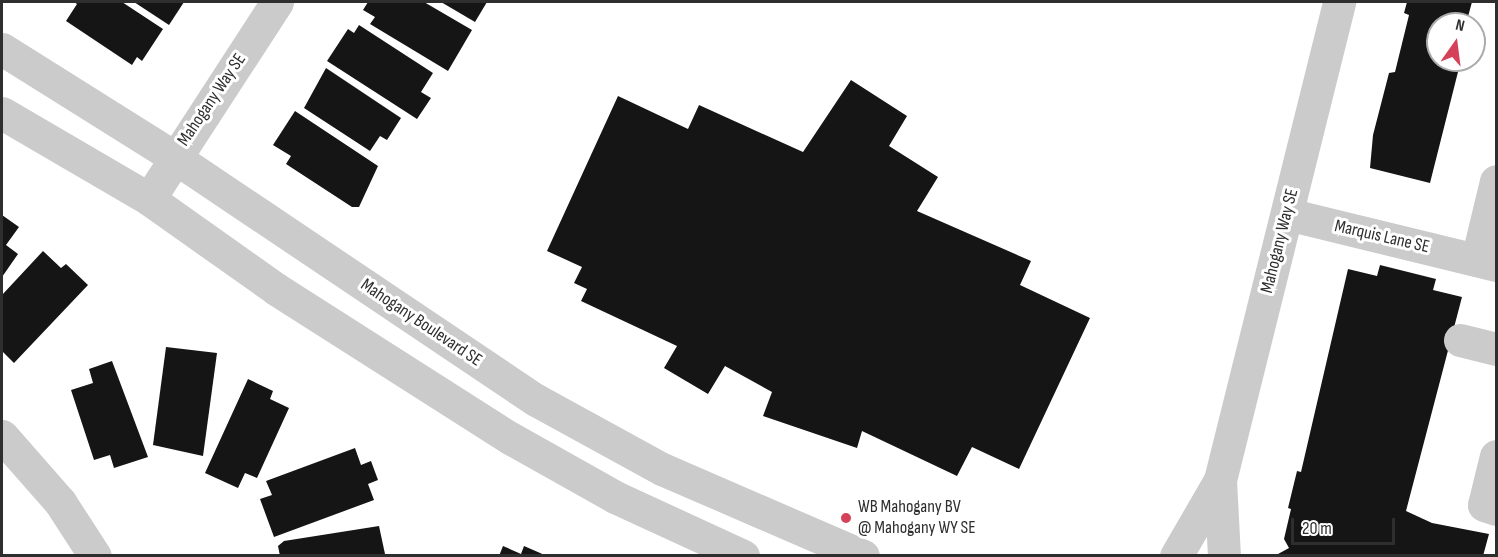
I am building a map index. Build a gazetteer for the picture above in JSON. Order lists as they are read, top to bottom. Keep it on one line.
{"streets":{"street":["Mahogany Way SE","Marquis Lane SE","Mahogany Boulevard SE"]},"crossings":[["Mahogany Way SE","Marquis Lane SE"],["Mahogany Way SE","Mahogany Boulevard SE"]],"places":["WB Mahogany BV @ Mahogany WY SE"],"scale_bar":"20 m","north":"top"}
